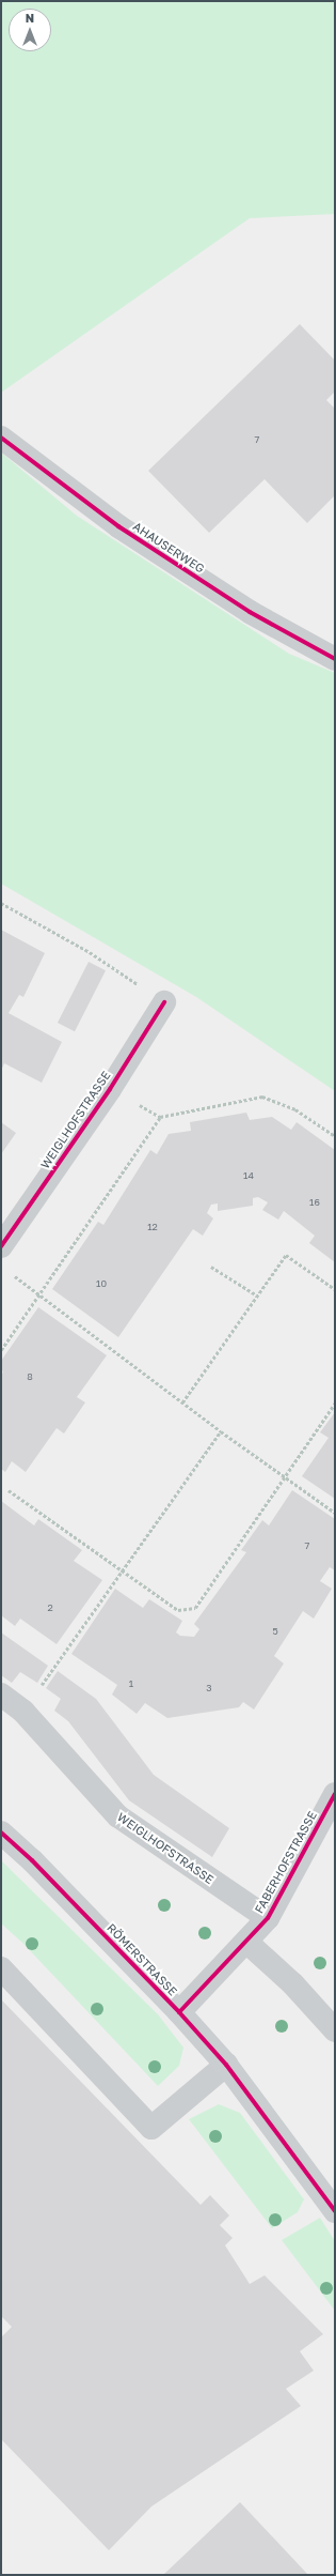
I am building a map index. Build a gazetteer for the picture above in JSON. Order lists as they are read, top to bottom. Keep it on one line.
{"streets":{"street":["AHAUSERWEG","WEIGLHOFSTRASSE","FABERHOFSTRASSE","RÖMERSTRASSE"]},"crossings":[["WEIGLHOFSTRASSE","FABERHOFSTRASSE"],["FABERHOFSTRASSE","RÖMERSTRASSE"]],"house_numbers":["7","14","16","12","10","8","7","2","5","1","3"],"north":"top"}
